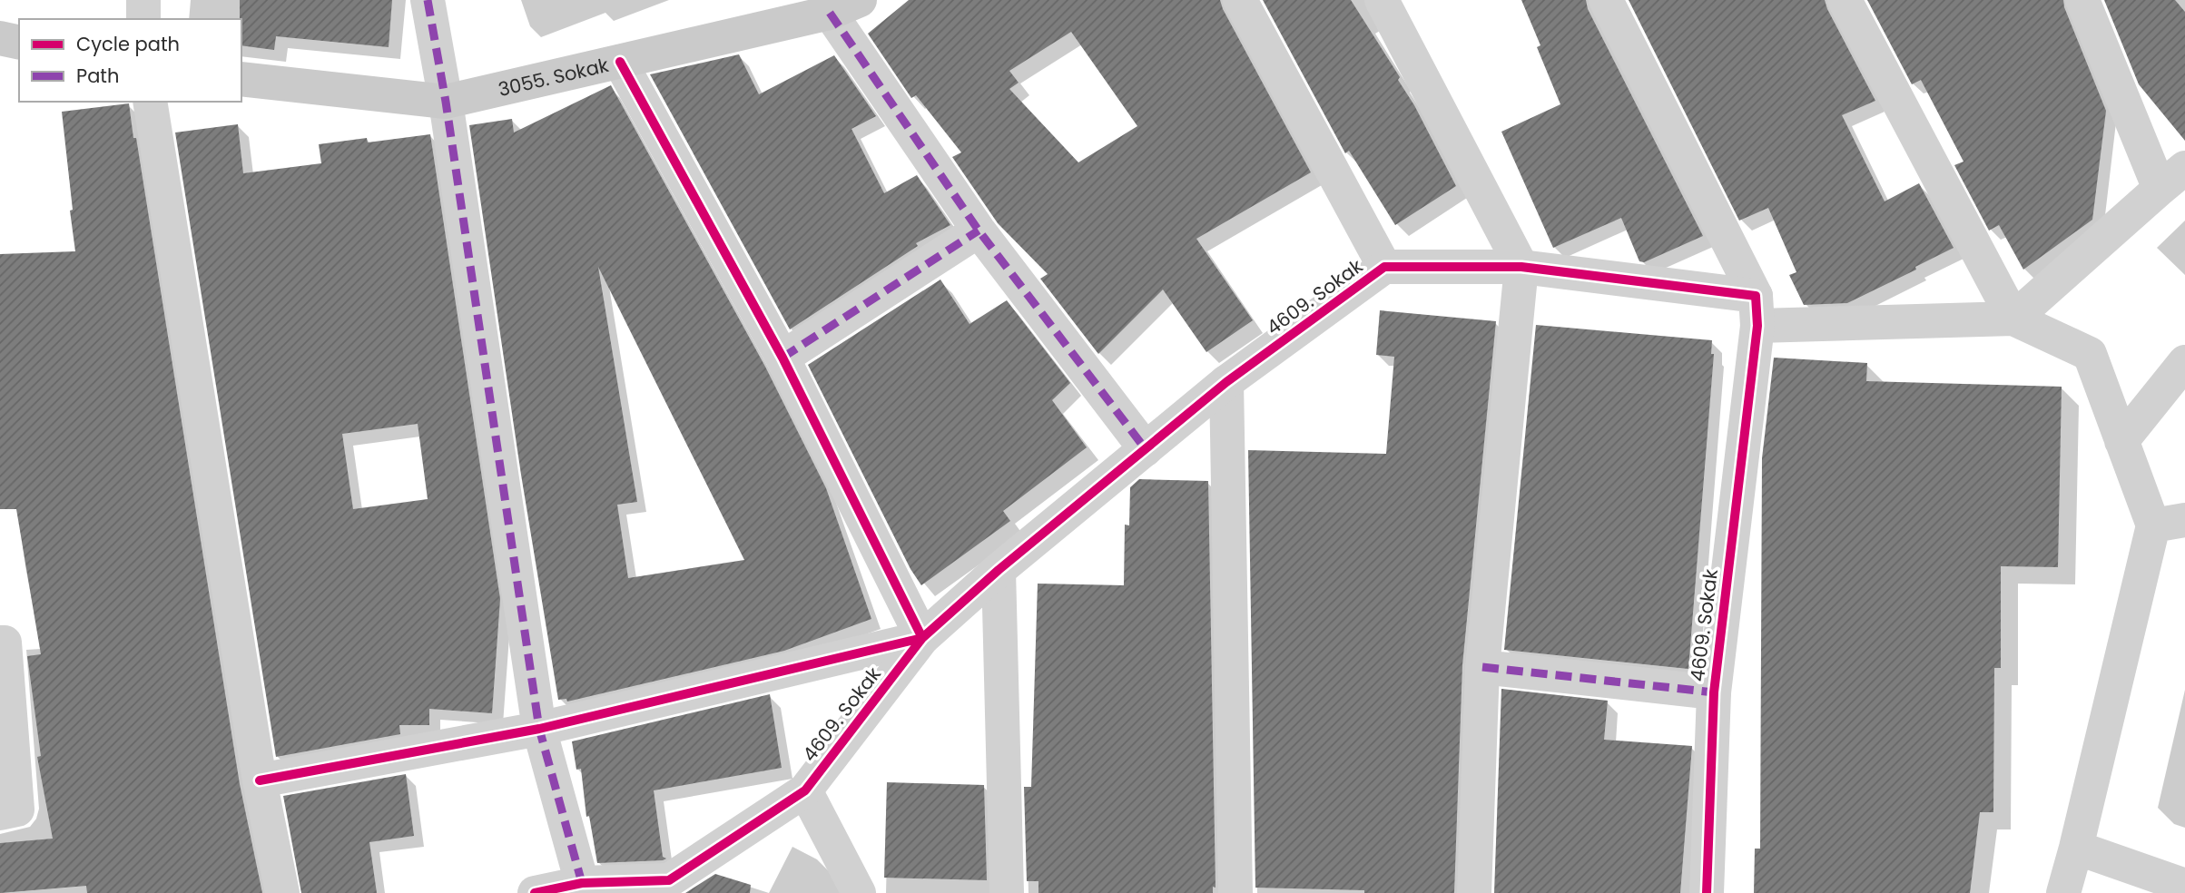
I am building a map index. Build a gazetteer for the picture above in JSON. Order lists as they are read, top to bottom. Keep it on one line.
{"streets":{"main road":["3055. Sokak"],"street":["4609. Sokak"]},"legend":["Cycle path","Path"]}
